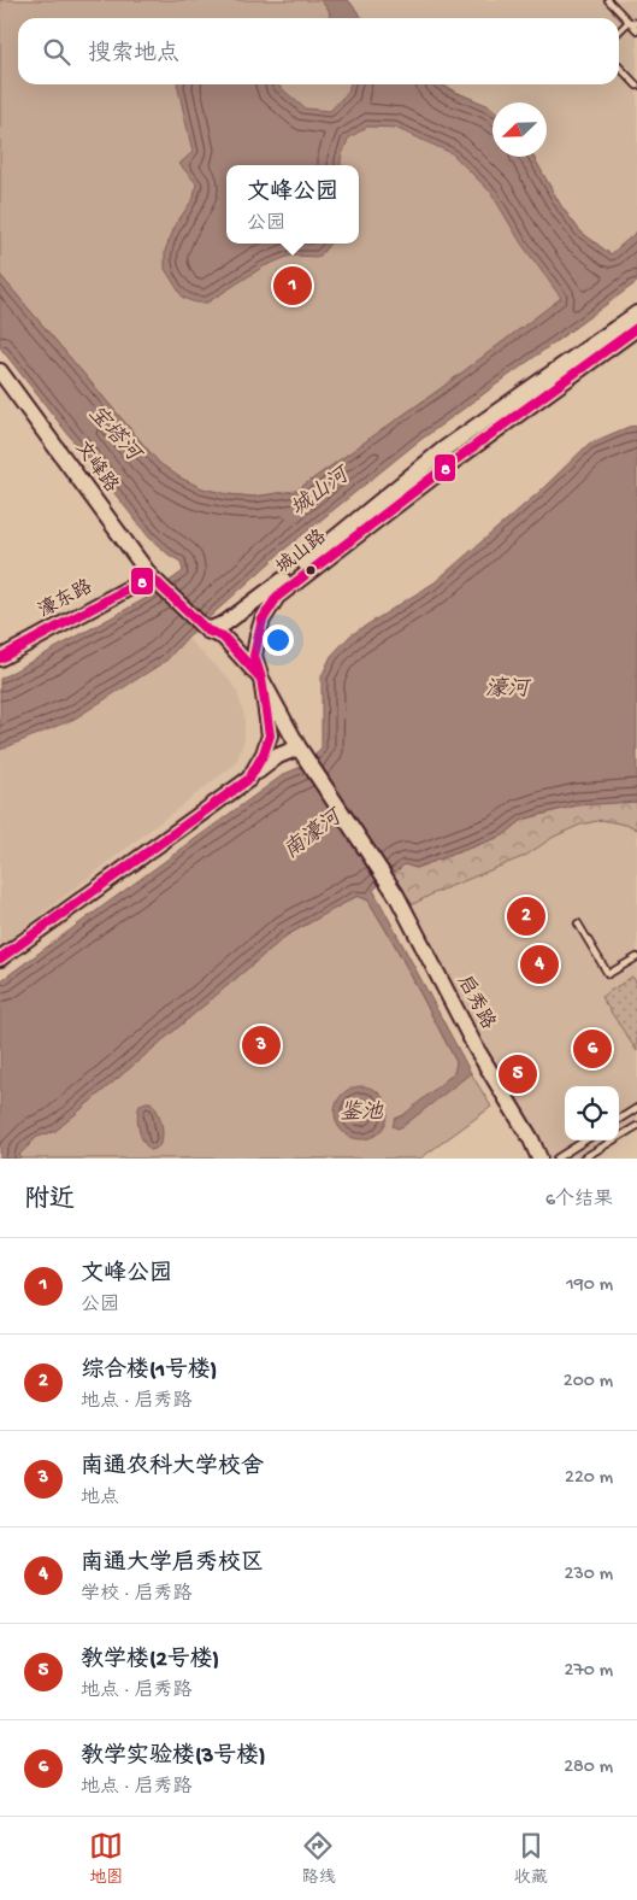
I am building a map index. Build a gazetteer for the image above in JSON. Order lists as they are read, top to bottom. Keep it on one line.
{"streets":{"main road":["文峰路","城山路","濠东路","启秀路"]},"crossings":[["文峰路","城山路"],["文峰路","濠东路"]],"water":["宝塔河","城山河","濠河","南濠河","鉴池"],"lines":["transit line 8"],"north":"bottom left","page":{"search":"搜索地点","popup":["文峰公园","公园"],"pins":["1","2","4","3","6","5"],"heading":["附近","6个结果"],"list":[{"mark":"1","name":"文峰公园","note":"公园","value":"190 m"},{"mark":"2","name":"综合楼(1号楼)","note":"地点 · 启秀路","value":"200 m"},{"mark":"3","name":"南通农科大学校舍","note":"地点","value":"220 m"},{"mark":"4","name":"南通大学启秀校区","note":"学校 · 启秀路","value":"230 m"},{"mark":"5","name":"教学楼(2号楼)","note":"地点 · 启秀路","value":"270 m"},{"mark":"6","name":"教学实验楼(3号楼)","note":"地点 · 启秀路","value":"280 m"}],"nav":["地图","路线","收藏"]}}
